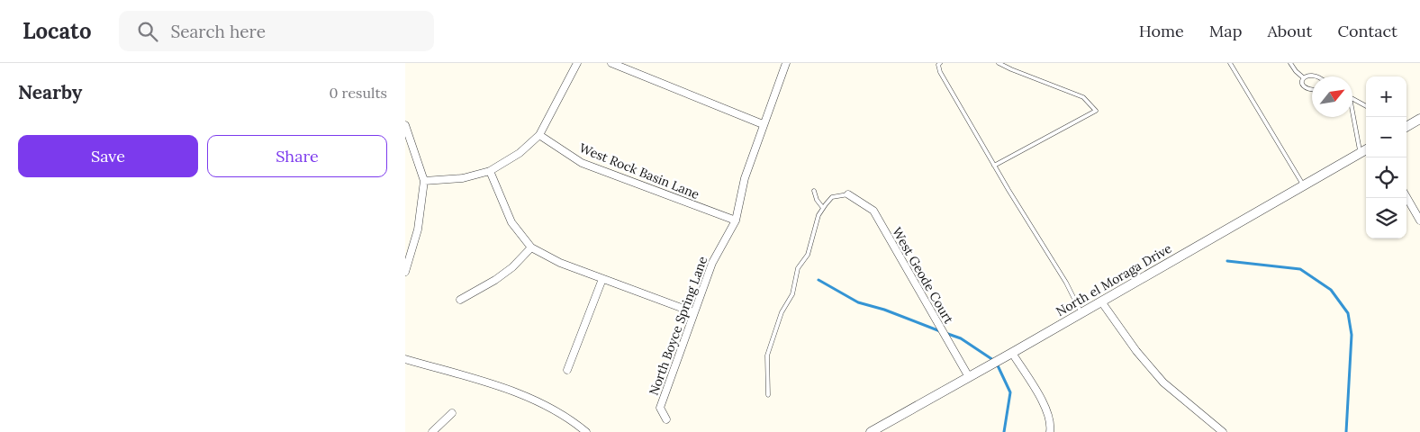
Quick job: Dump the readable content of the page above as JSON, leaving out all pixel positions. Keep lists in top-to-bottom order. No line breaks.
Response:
{"streets":{"street":["West Rock Basin Lane","West Geode Court","North el Moraga Drive","North Boyce Spring Lane"]},"crossings":[["West Rock Basin Lane","North Boyce Spring Lane"],["West Geode Court","North el Moraga Drive"]],"north":"top right","page":{"header":"Locato","search":"Search here","nav":["Home","Map","About","Contact"],"heading":["Nearby","0 results"],"map_buttons":["+","−"],"buttons":["Save","Share"]}}
